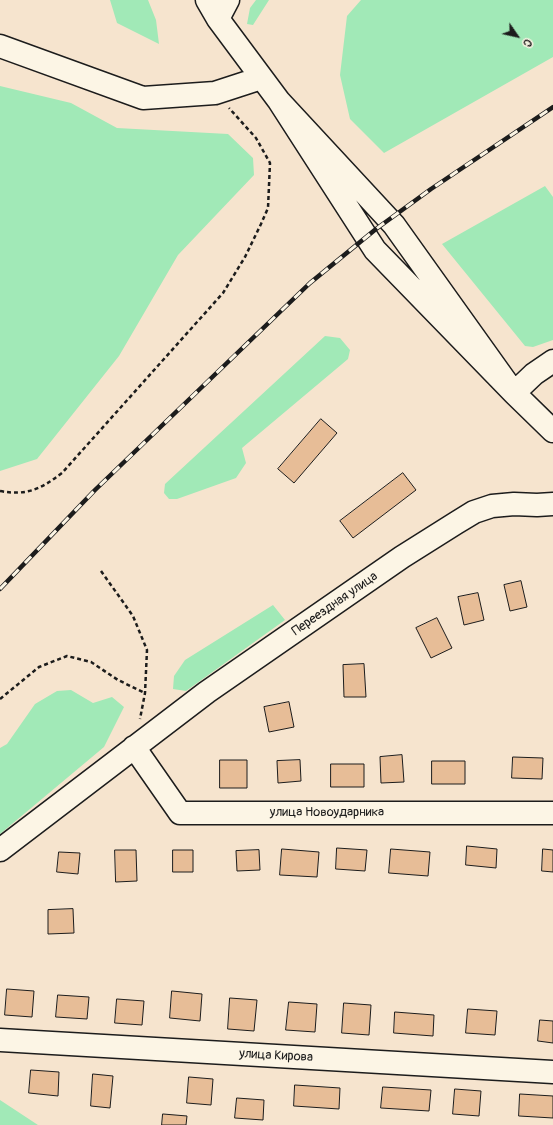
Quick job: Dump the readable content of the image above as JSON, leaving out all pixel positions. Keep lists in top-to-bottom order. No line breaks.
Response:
{"streets":{"street":["Переездная улица","улица Новоударника","улица Кирова"]},"crossings":[["Переездная улица","улица Новоударника"]],"north":"bottom right"}
